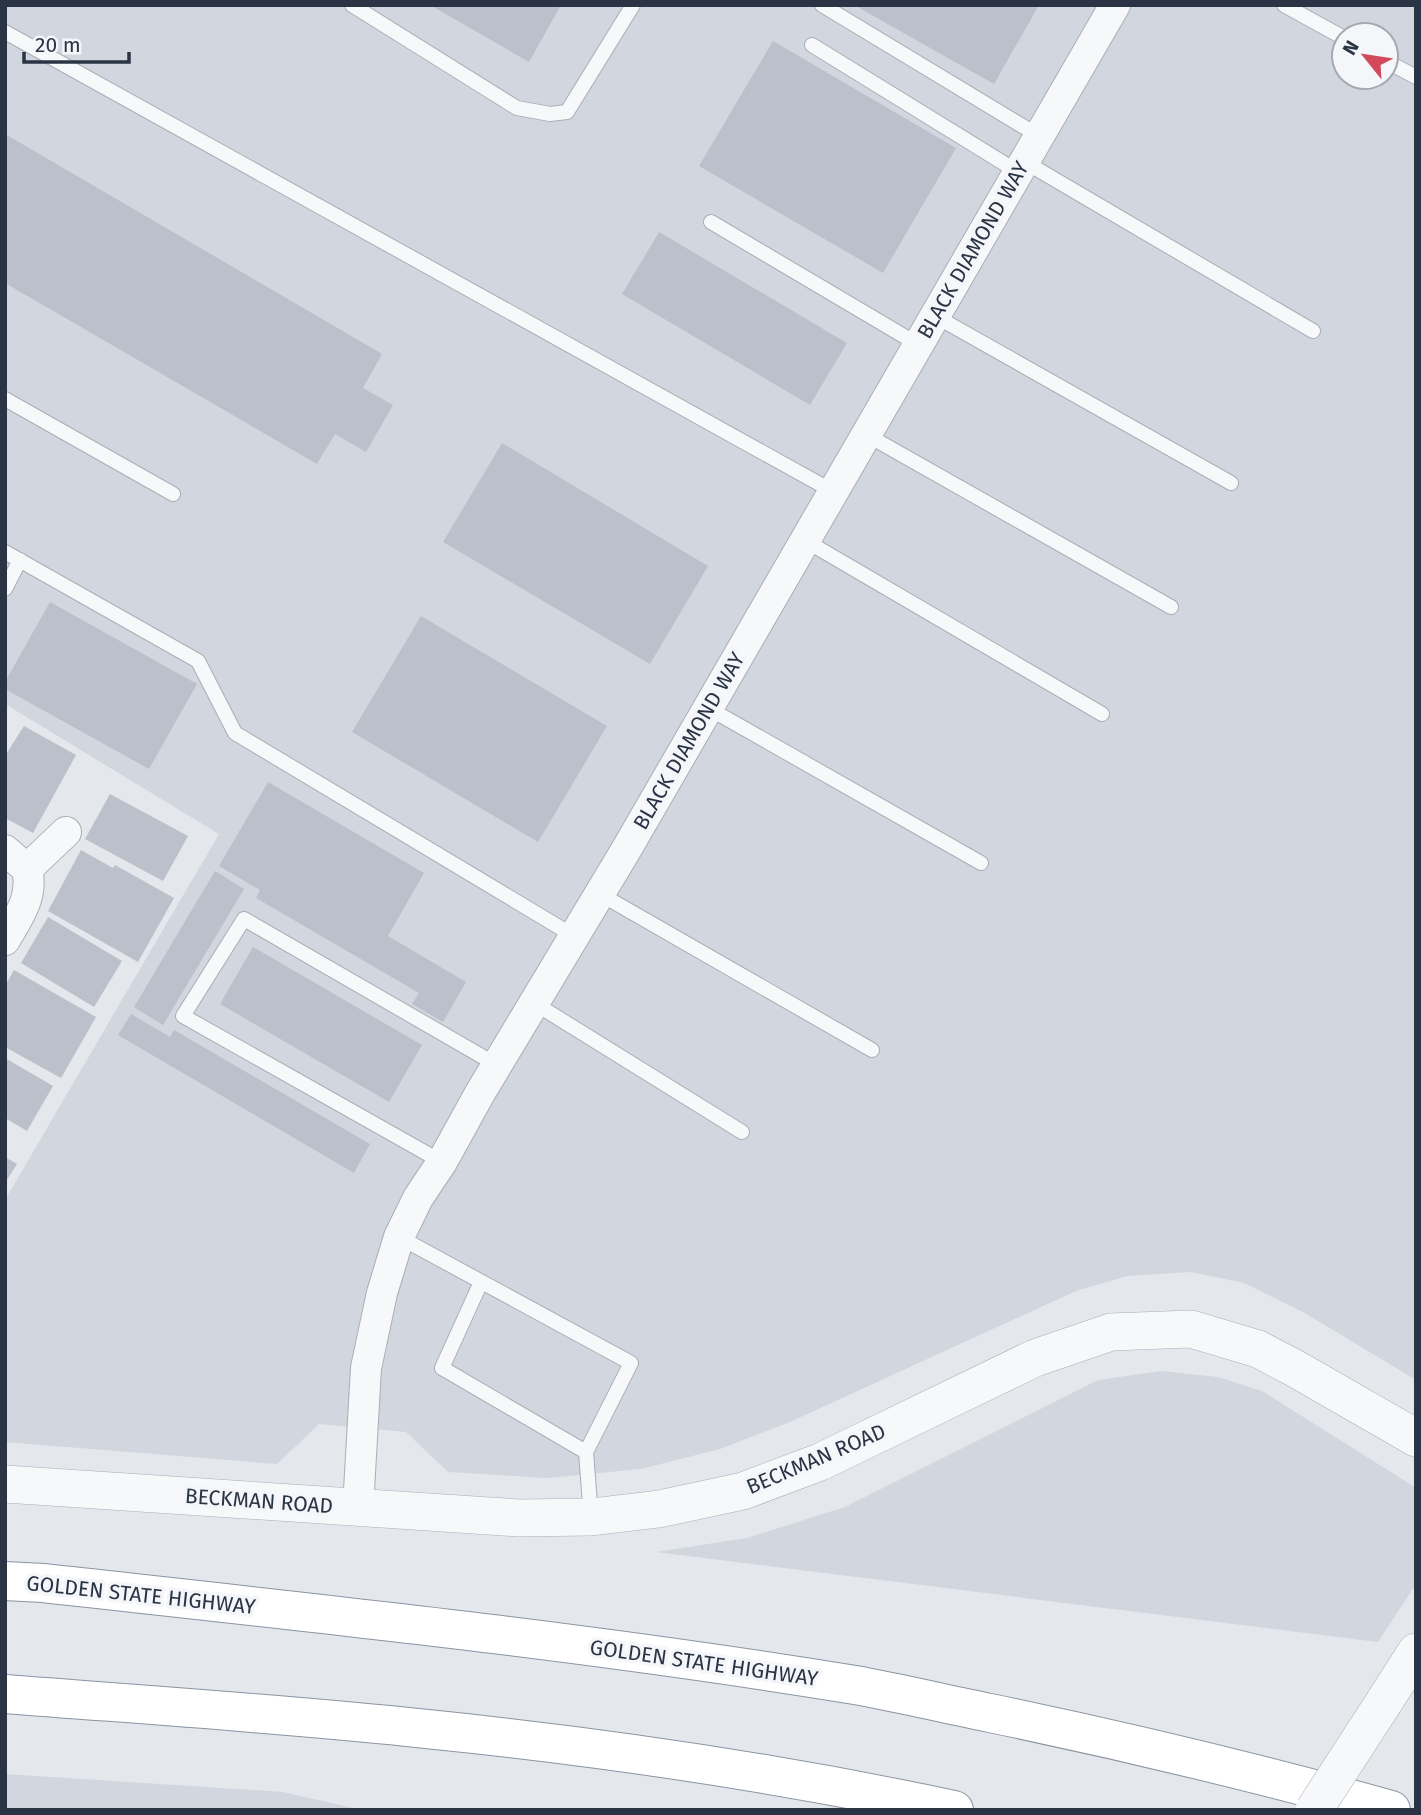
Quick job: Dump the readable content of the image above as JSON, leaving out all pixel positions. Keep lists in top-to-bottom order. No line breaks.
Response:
{"streets":{"highway":["GOLDEN STATE HIGHWAY"],"street":["BLACK DIAMOND WAY","BECKMAN ROAD"]},"crossings":[["BLACK DIAMOND WAY","BECKMAN ROAD"]],"scale_bar":"20 m","north":"top left"}
